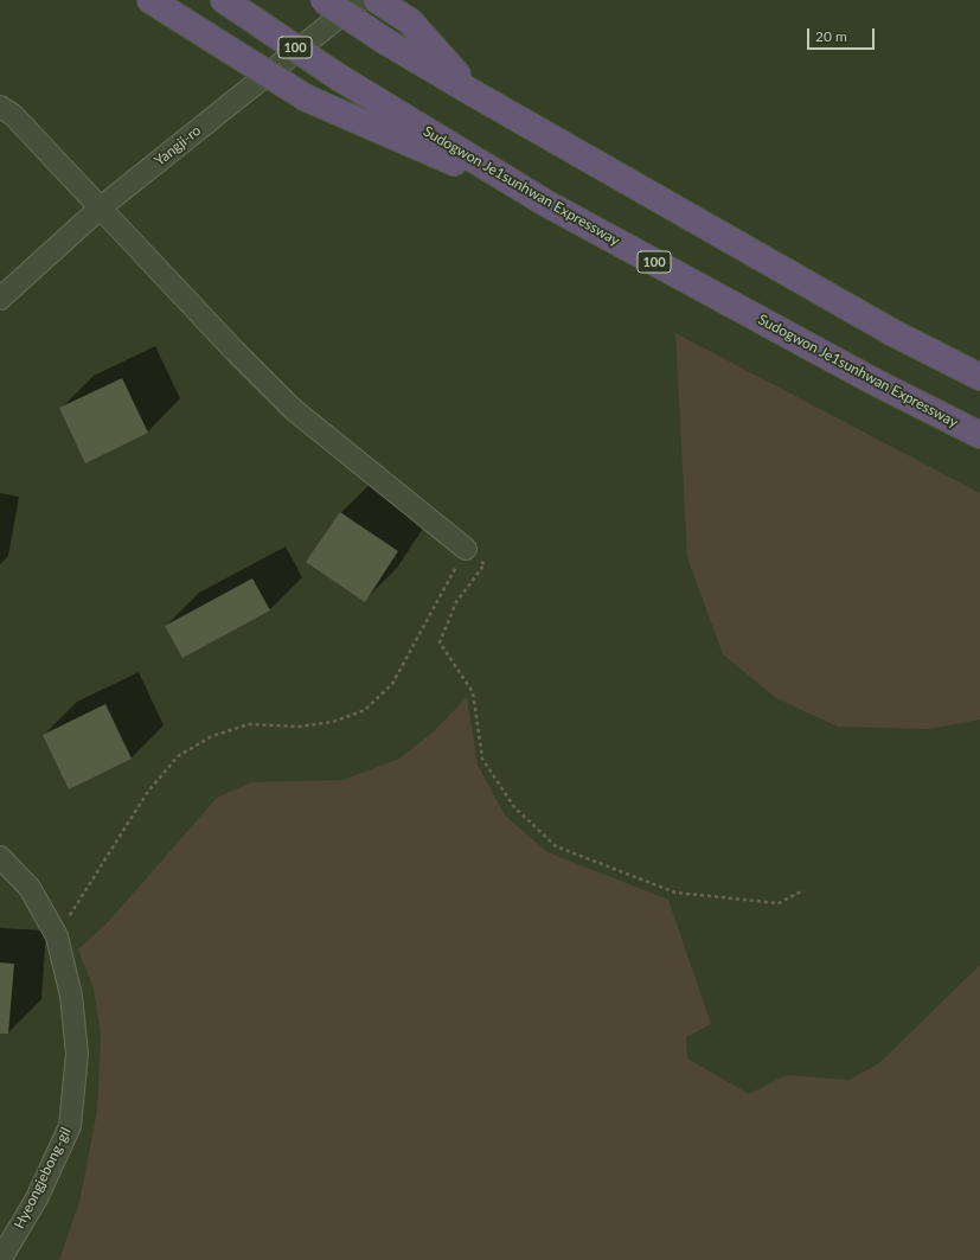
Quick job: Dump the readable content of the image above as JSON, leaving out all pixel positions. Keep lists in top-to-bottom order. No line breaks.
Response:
{"streets":{"highway":["100","Sudogwon Je1sunhwan Expressway"],"street":["Yangji-ro","Hyeongjebong-gil"]},"scale_bar":"20 m"}
